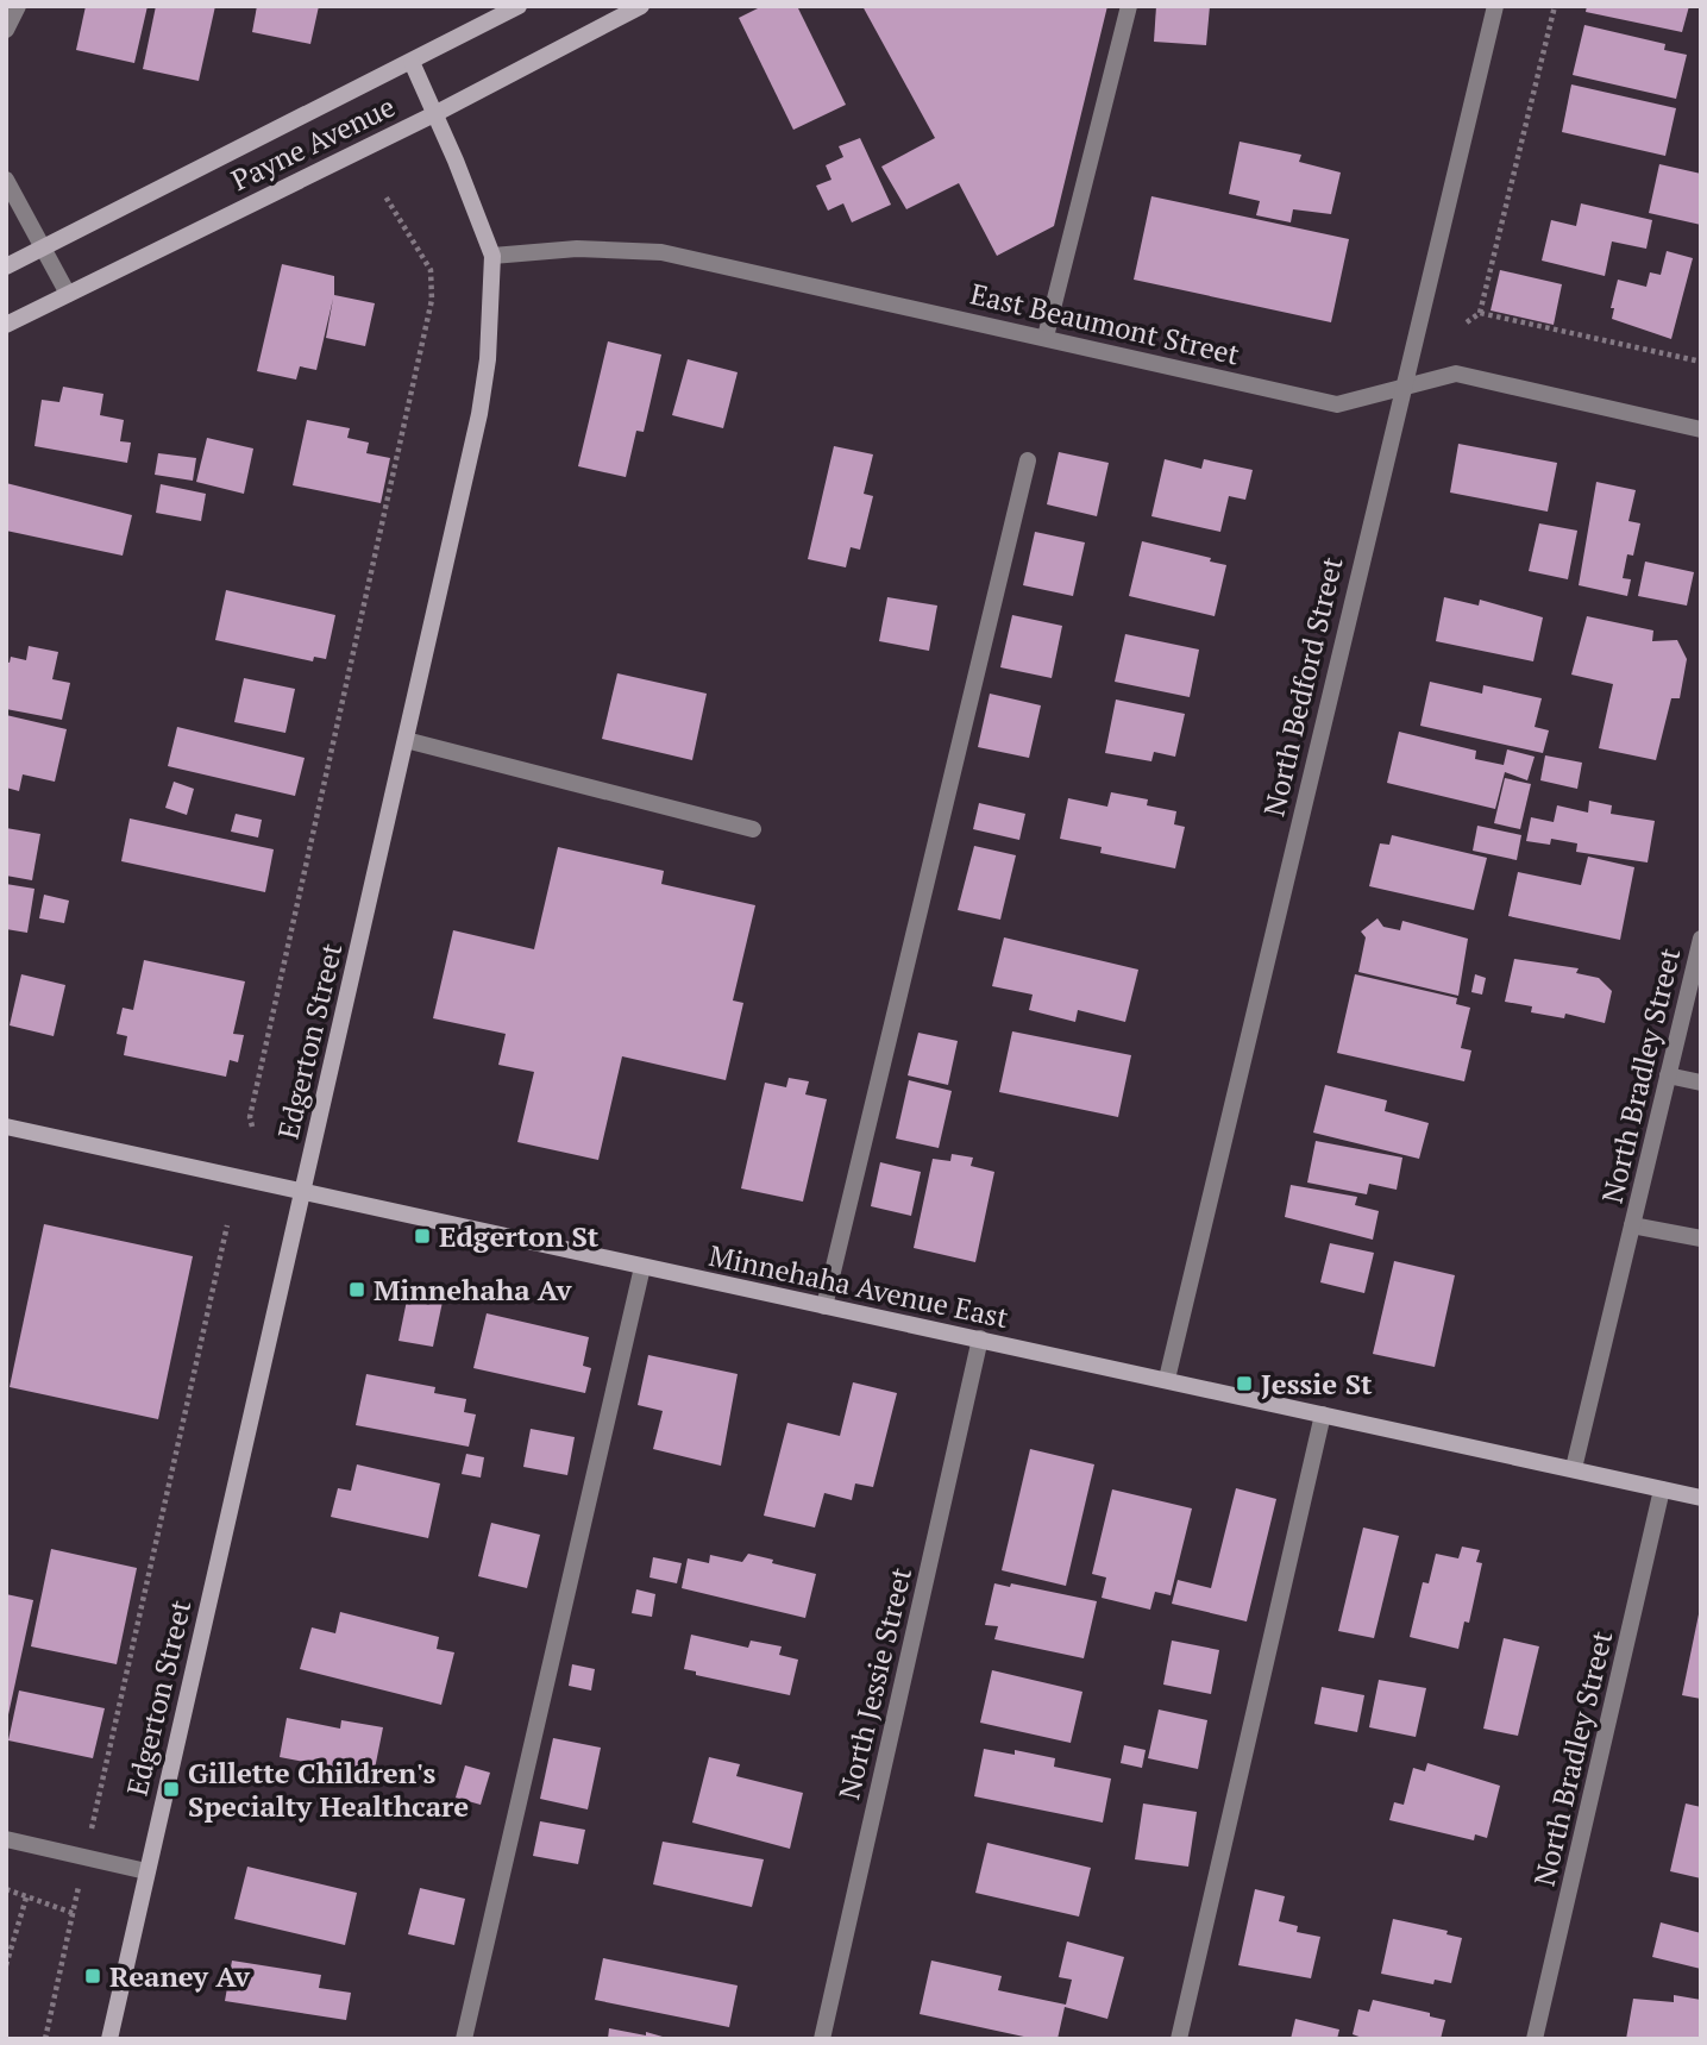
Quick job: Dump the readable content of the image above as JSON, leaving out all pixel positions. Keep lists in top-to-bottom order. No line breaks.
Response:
{"streets":{"street":["Payne Avenue","East Beaumont Street","North Bedford Street","Edgerton Street","North Bradley Street","Minnehaha Avenue East","North Jessie Street"]},"crossings":[["Payne Avenue","Edgerton Street"],["East Beaumont Street","North Bedford Street"],["East Beaumont Street","Edgerton Street"],["North Bedford Street","Minnehaha Avenue East"],["Edgerton Street","Minnehaha Avenue East"],["North Bradley Street","Minnehaha Avenue East"],["Minnehaha Avenue East","North Jessie Street"]],"places":{"transit":["Edgerton St","Minnehaha Av","Jessie St","Gillette Children's Specialty Healthcare","Reaney Av"]}}
